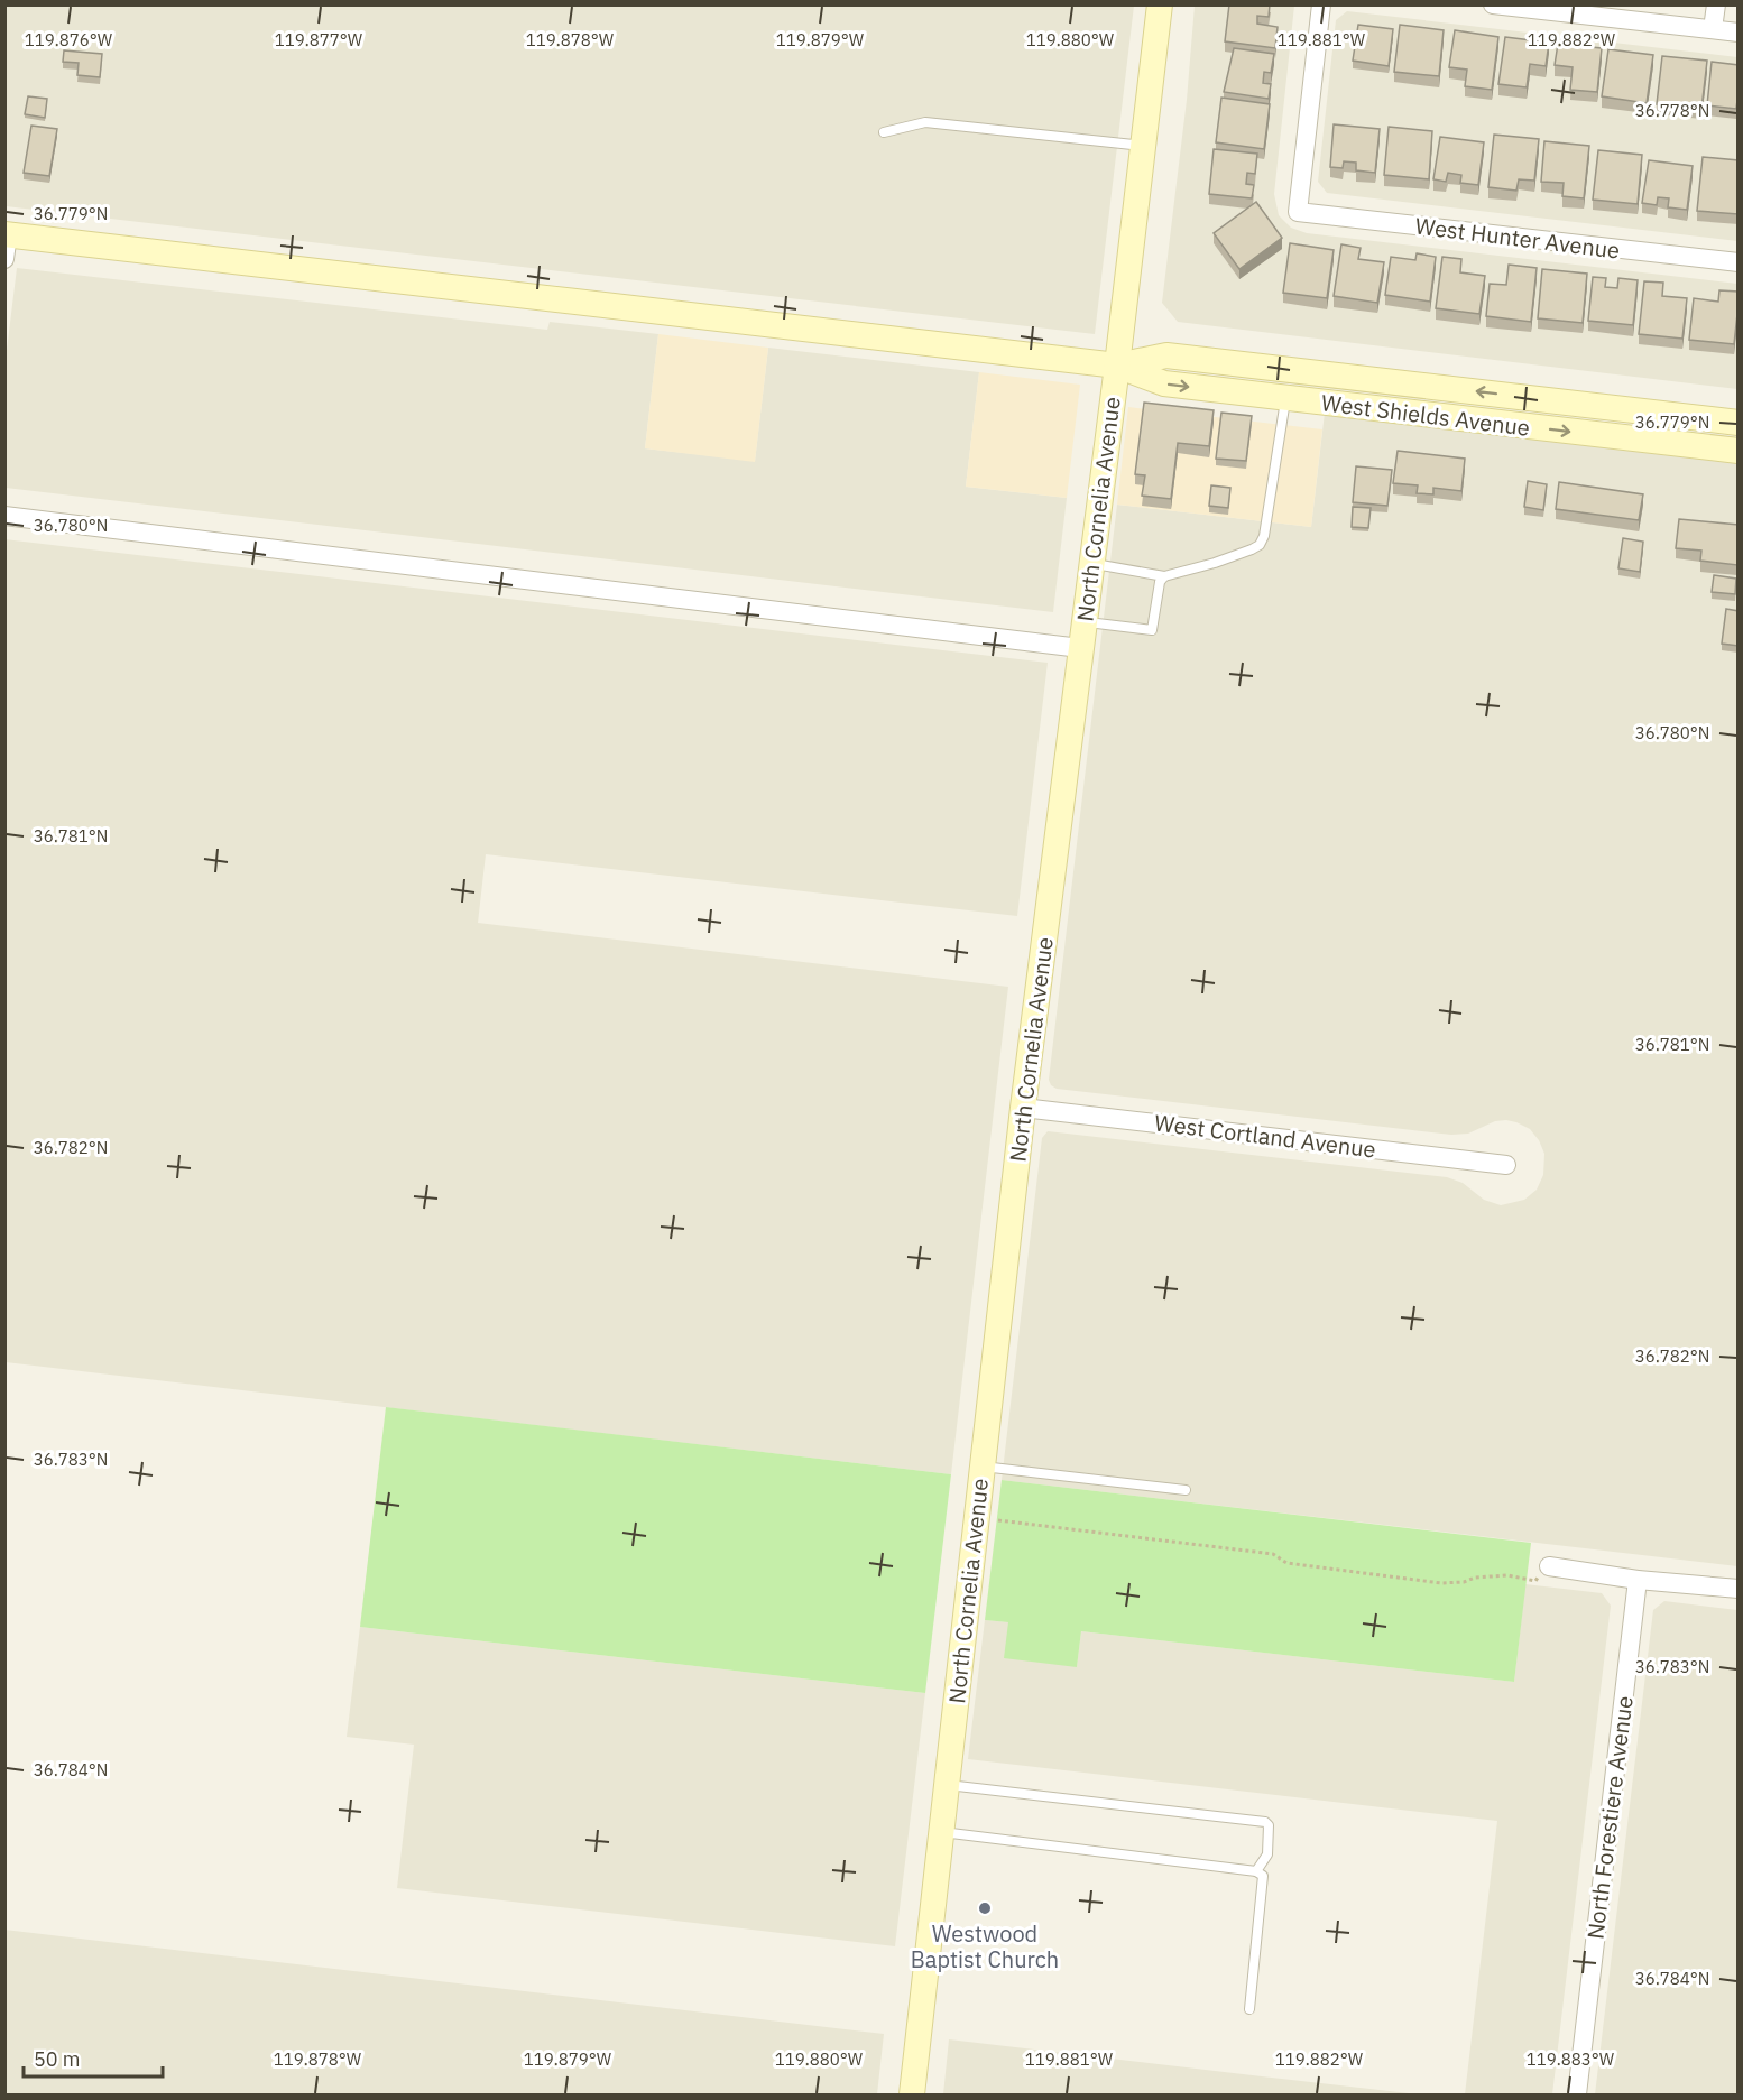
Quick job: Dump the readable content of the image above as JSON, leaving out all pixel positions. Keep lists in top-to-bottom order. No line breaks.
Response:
{"streets":{"street":["West Hunter Avenue","West Shields Avenue","North Cornelia Avenue","West Cortland Avenue","North Forestiere Avenue"]},"crossings":[["West Shields Avenue","North Cornelia Avenue"],["North Cornelia Avenue","West Cortland Avenue"]],"places":["Westwood Baptist Church"],"scale_bar":"50 m","coordinates":["119.876°W","119.877°W","119.878°W","119.879°W","119.880°W","119.881°W","119.882°W","36.778°N","36.779°N","36.780°N","36.781°N","36.782°N","36.783°N","36.784°N","119.883°W"]}
